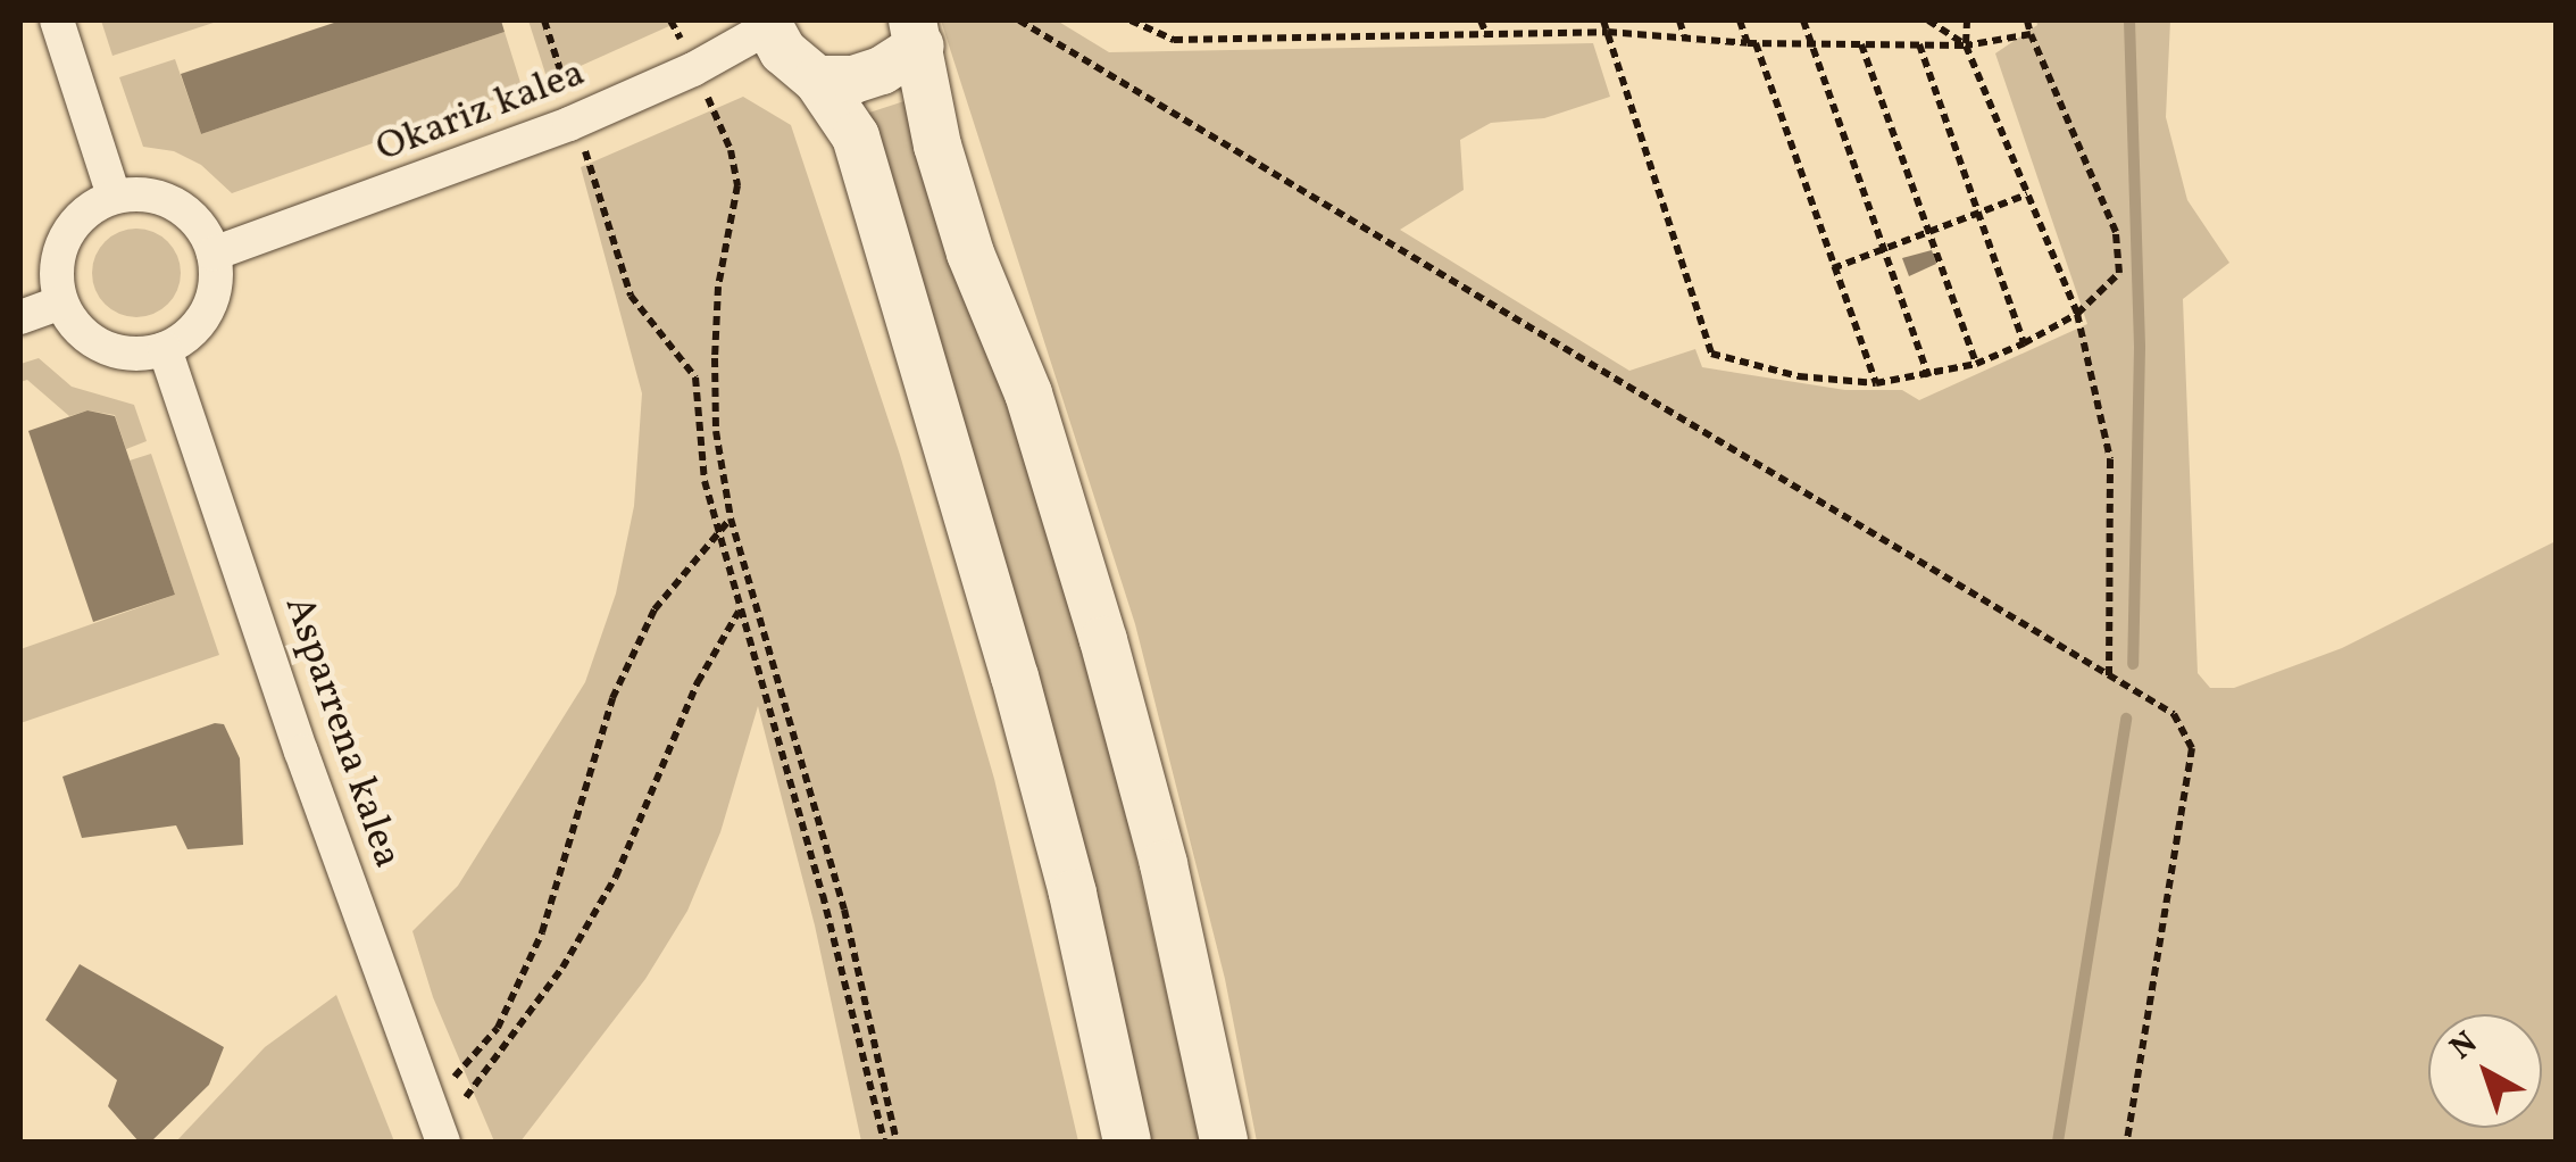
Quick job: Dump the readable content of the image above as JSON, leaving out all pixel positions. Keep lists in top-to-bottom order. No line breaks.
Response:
{"streets":{"street":["Okariz kalea","Asparrena kalea"]},"crossings":[["Okariz kalea","Asparrena kalea"]],"north":"top left"}
